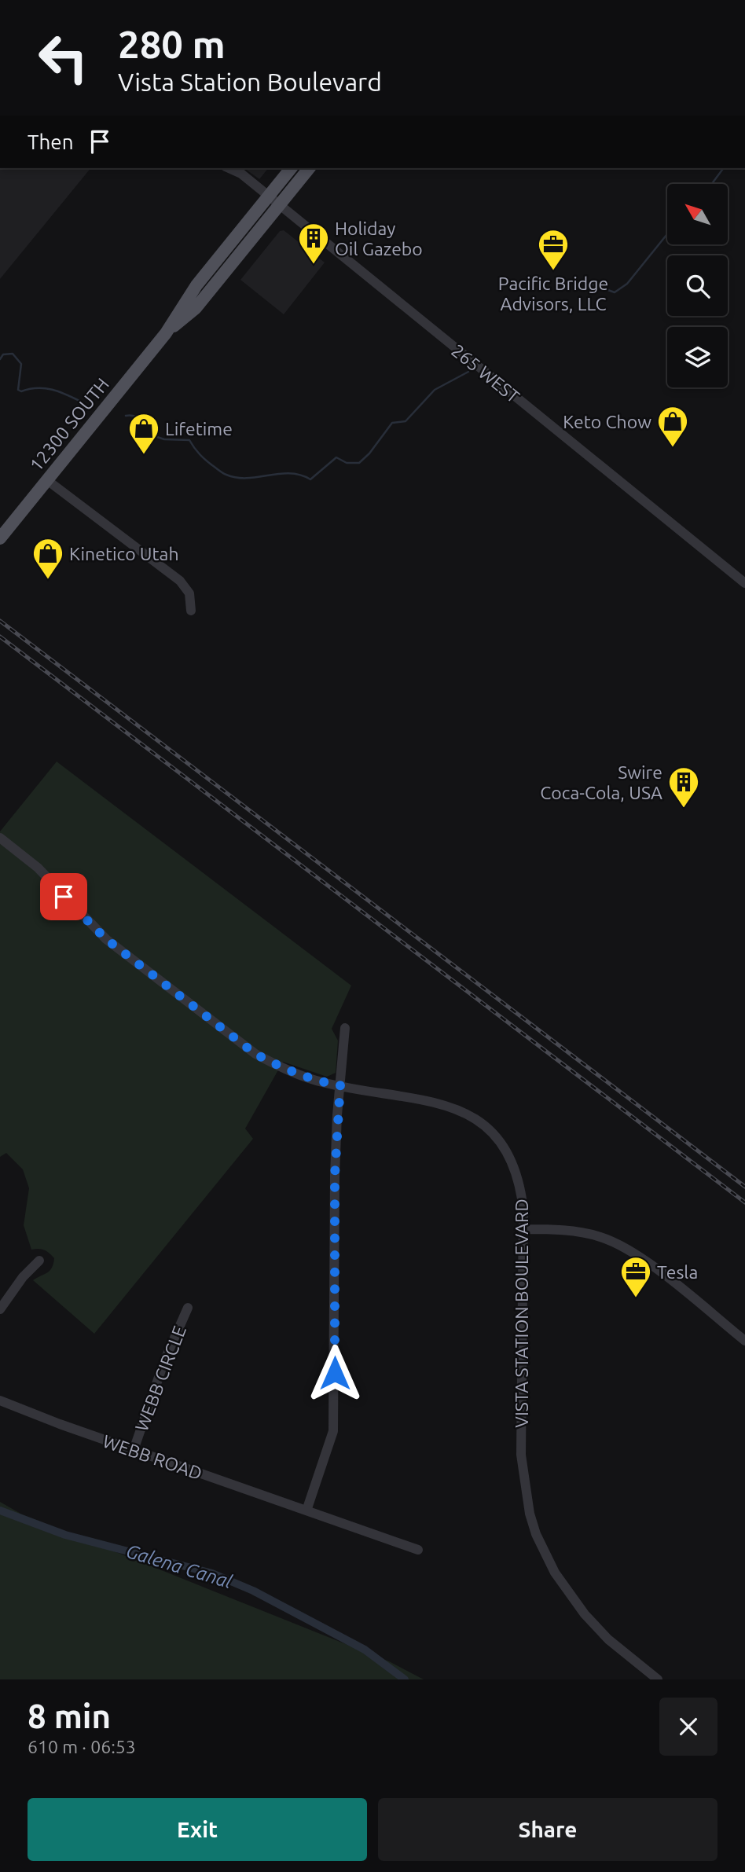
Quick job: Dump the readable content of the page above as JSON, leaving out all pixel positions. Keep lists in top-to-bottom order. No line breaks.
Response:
{"streets":{"main road":["12300 SOUTH"],"street":["265 WEST","VISTA STATION BOULEVARD","WEBB CIRCLE","WEBB ROAD"]},"crossings":[["265 WEST","12300 SOUTH"],["WEBB CIRCLE","WEBB ROAD"]],"water":["Galena Canal"],"places":{"building":["Holiday Oil Gazebo","Swire Coca-Cola, USA"],"office":["Pacific Bridge Advisors, LLC","Tesla"],"shop":["Keto Chow","Lifetime","Kinetico Utah"]},"north":"top left","page":{"turn":["280 m","Vista Station Boulevard"],"then":"Then","heading":["8 min","610 m · 06:53"],"buttons":["Exit","Share"]}}
